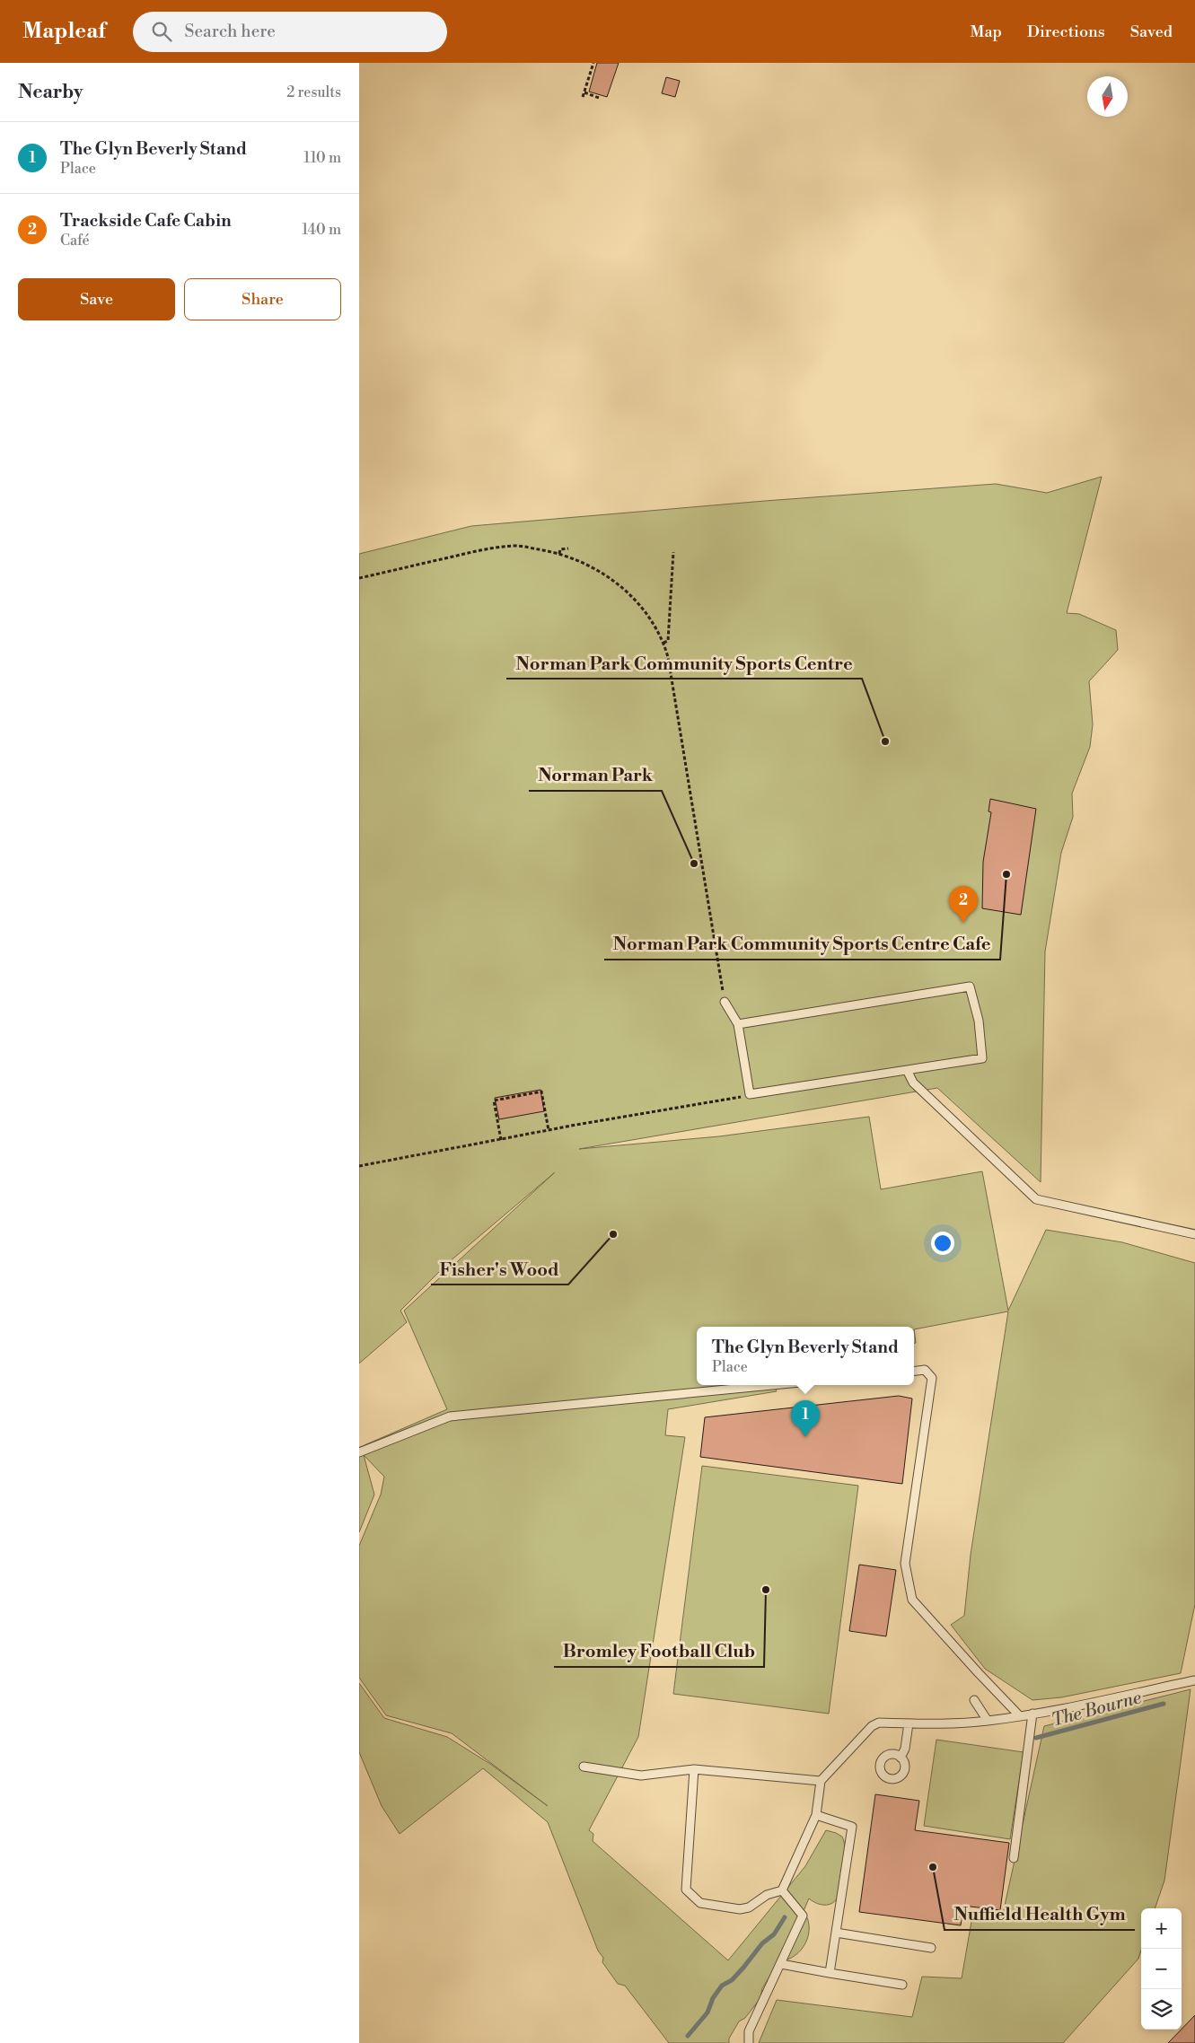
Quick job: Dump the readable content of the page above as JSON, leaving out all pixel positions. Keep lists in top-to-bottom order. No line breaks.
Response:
{"water":["The Bourne"],"places":["Norman Park Community Sports Centre","Norman Park","Norman Park Community Sports Centre Cafe","Fisher's Wood","Bromley Football Club","Nuffield Health Gym"],"north":"bottom","page":{"header":"Mapleaf","search":"Search here","nav":["Map","Directions","Saved"],"heading":["Nearby","2 results"],"list":[{"mark":"1","name":"The Glyn Beverly Stand","note":"Place","value":"110 m"},{"mark":"2","name":"Trackside Cafe Cabin","note":"Café","value":"140 m"}],"buttons":["Save","Share"],"pins":["2","1"],"popup":["The Glyn Beverly Stand","Place"],"map_buttons":["+","−"]}}
